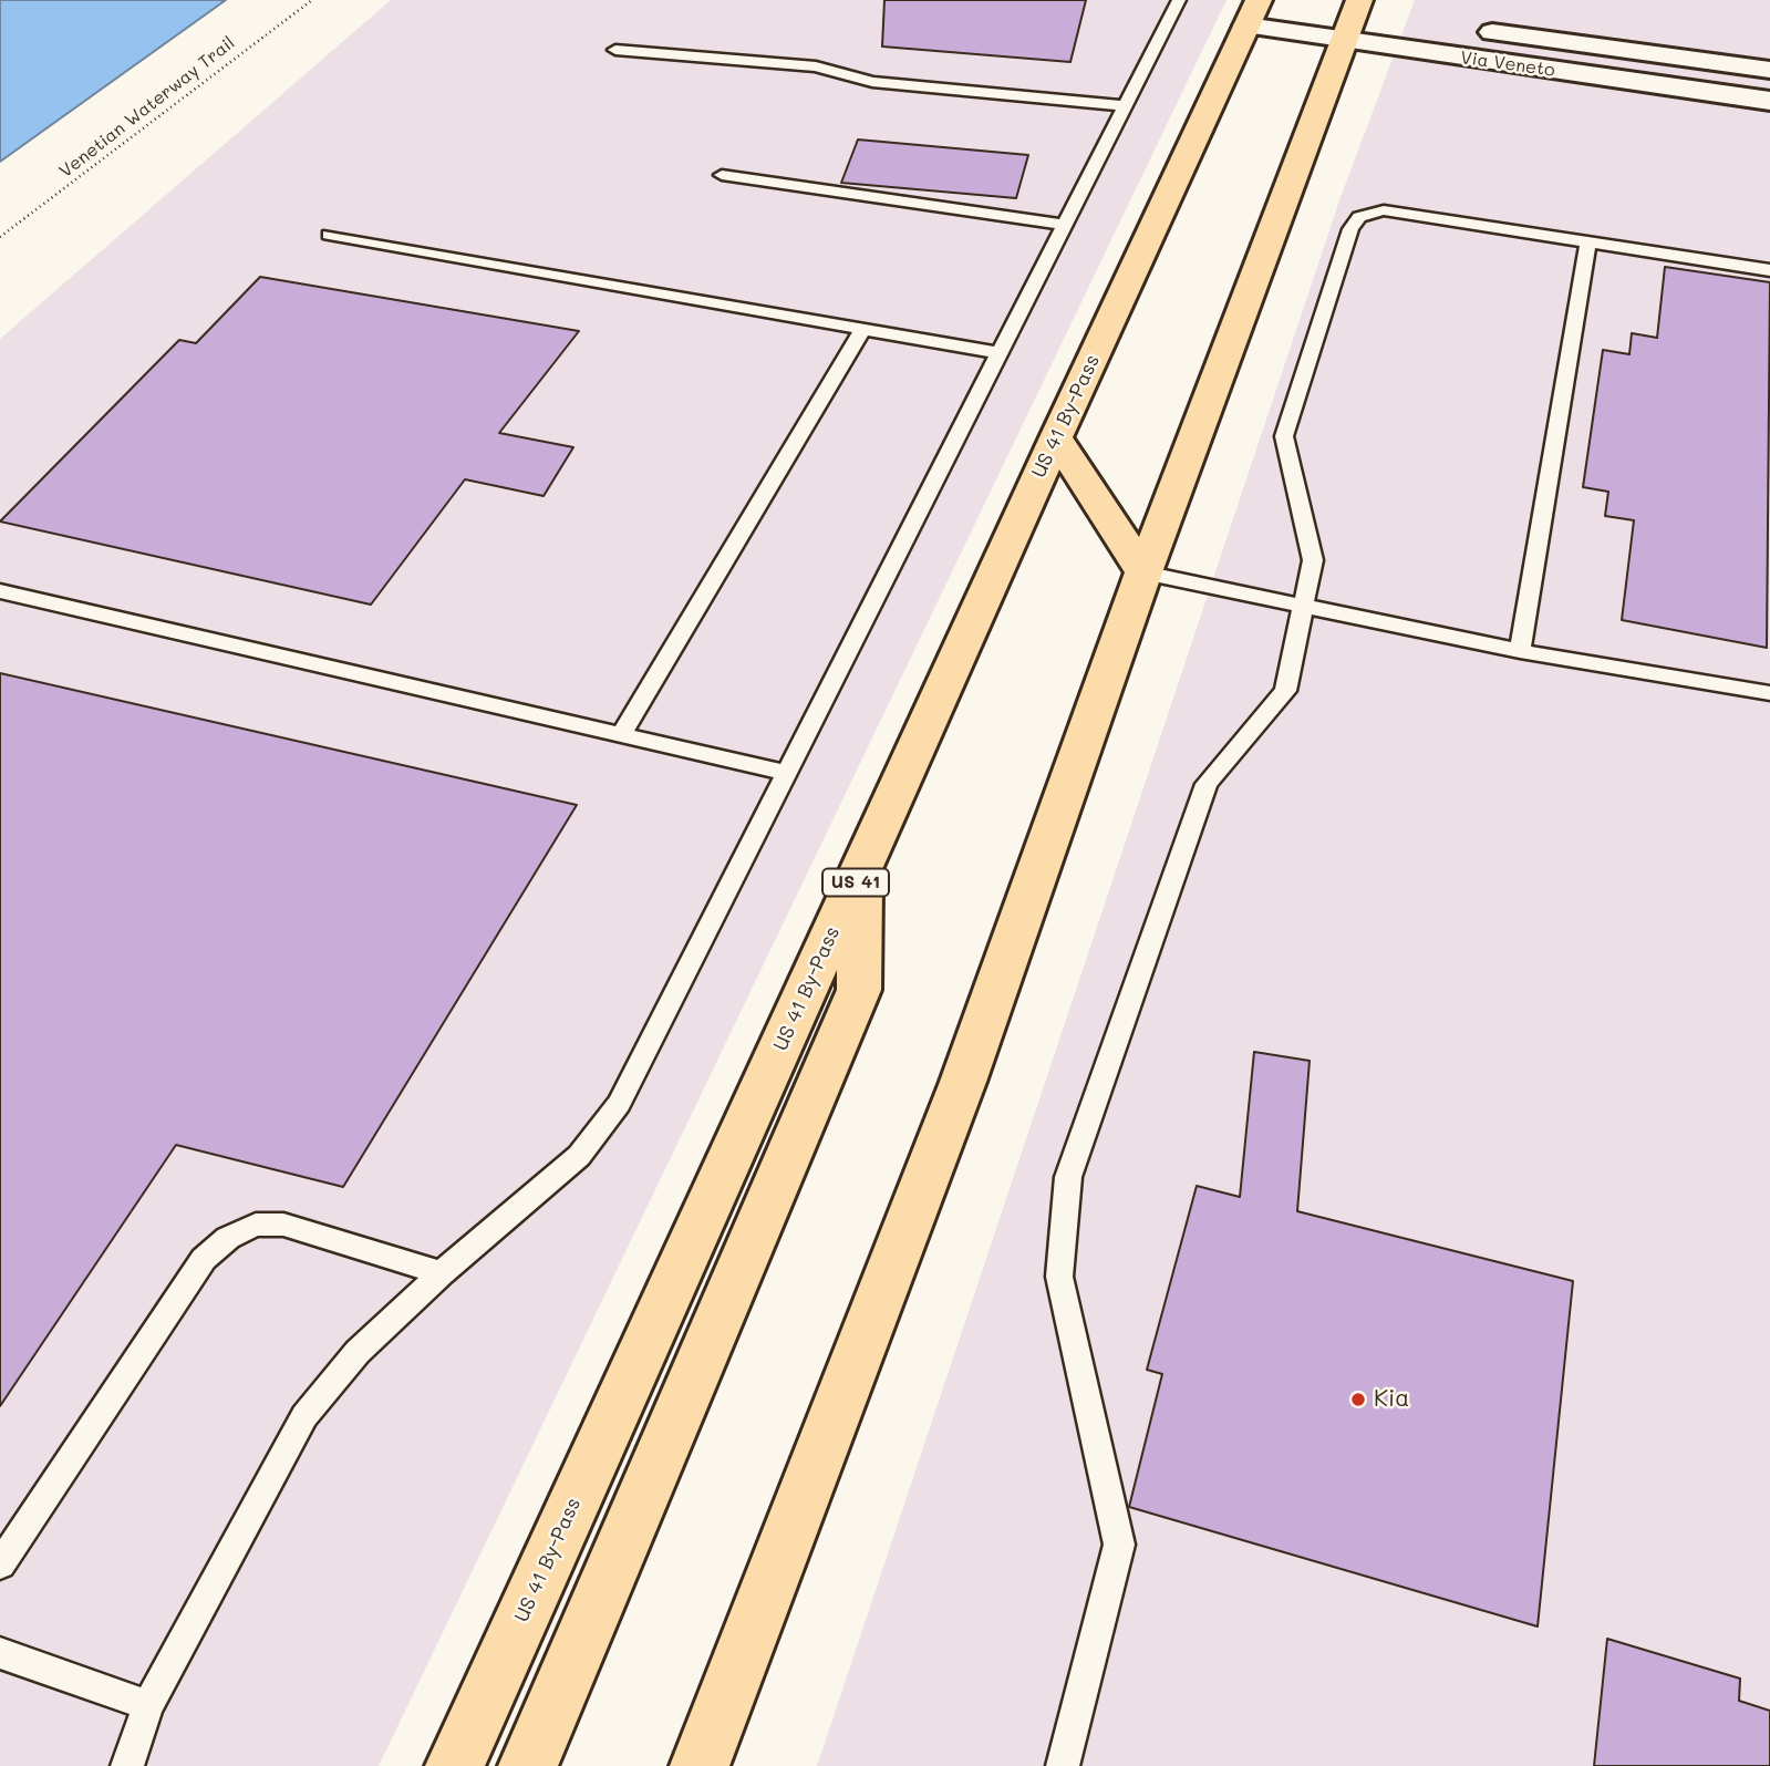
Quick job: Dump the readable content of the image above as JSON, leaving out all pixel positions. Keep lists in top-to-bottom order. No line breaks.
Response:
{"streets":{"main road":["US 41 By-Pass","US 41"],"street":["Via Veneto"],"path":["Venetian Waterway Trail"]},"crossings":[["Via Veneto","US 41 By-Pass"]],"places":["Kia"]}
